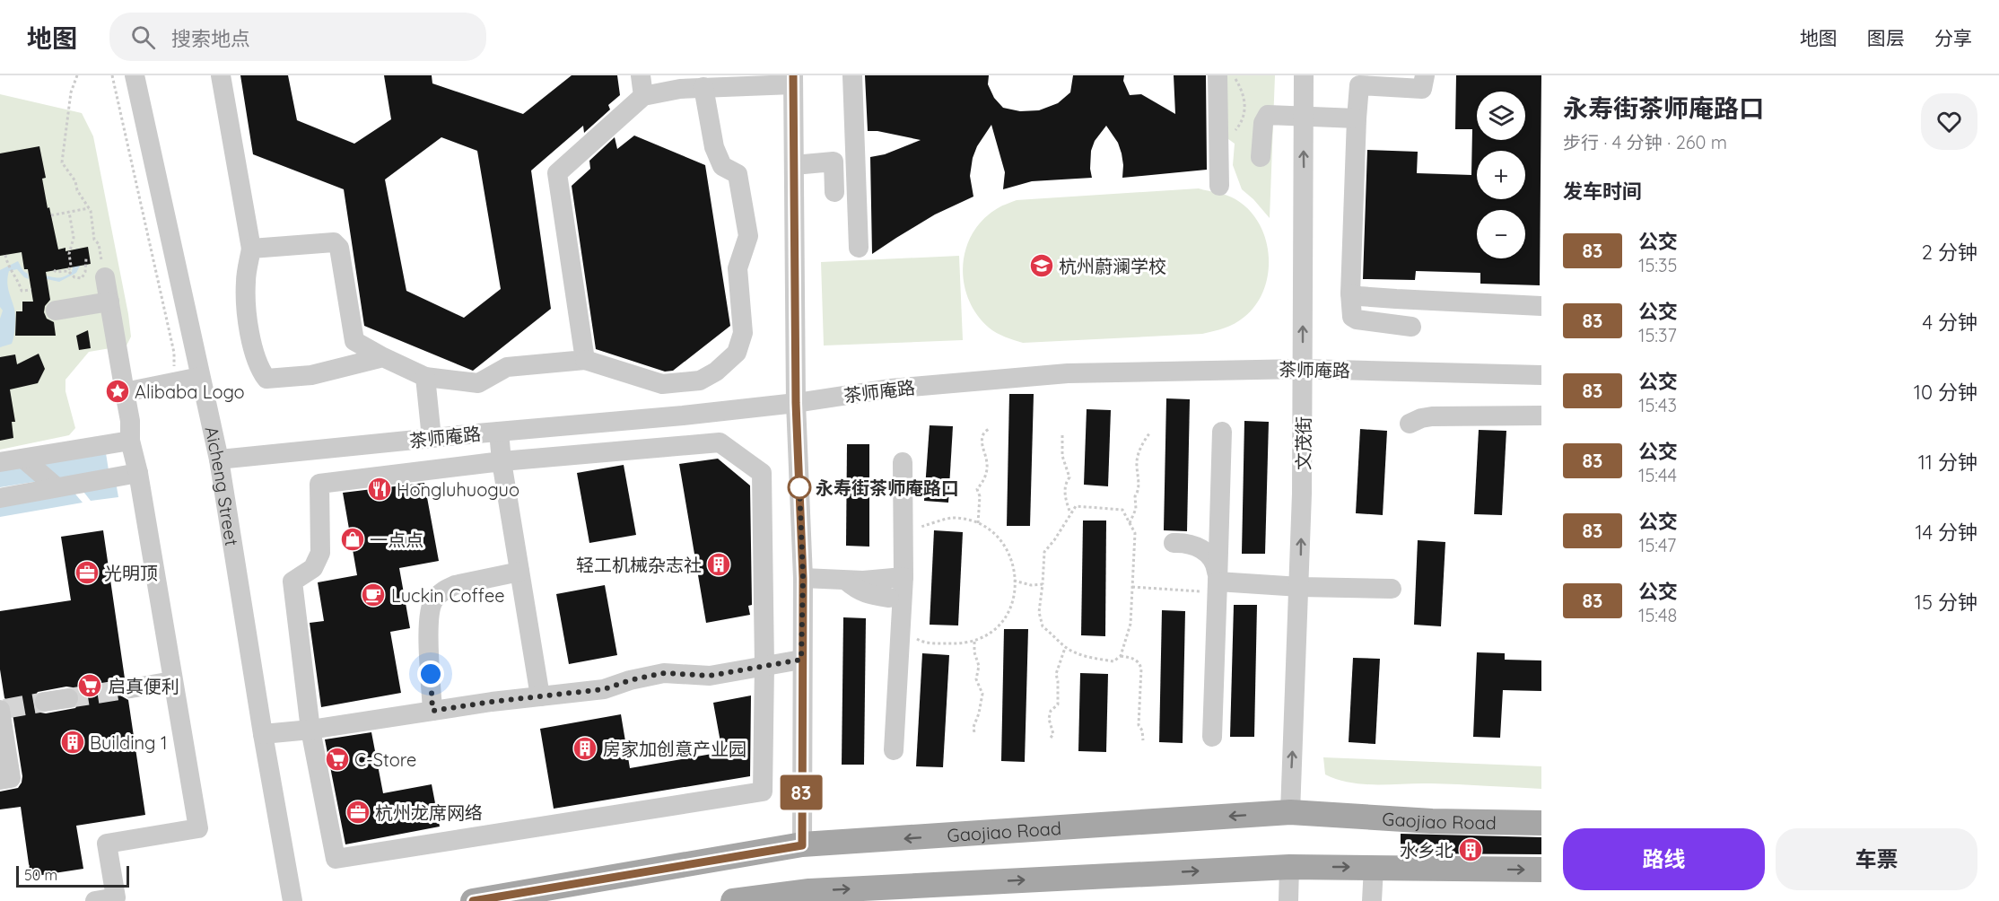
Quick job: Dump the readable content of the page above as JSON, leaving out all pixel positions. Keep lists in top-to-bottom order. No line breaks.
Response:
{"streets":{"main road":["Gaojiao Road"],"street":["茶师庵路","文茂街","Aicheng Street"]},"crossings":[["茶师庵路","文茂街"],["茶师庵路","Aicheng Street"],["文茂街","Gaojiao Road"]],"places":{"school or university":["杭州蔚澜学校"],"place":["Alibaba Logo"],"other":["永寿街茶师庵路口"],"restaurant":["Hongluhuoguo"],"shop":["一点点"],"building":["轻工机械杂志社","Building 1","房家加创意产业园","水乡北"],"office":["光明顶","杭州龙席网络"],"cafe":["Luckin Coffee"],"supermarket":["启真便利","C-Store"]},"lines":["bus line 83"],"scale_bar":"50 m","page":{"header":"地图","search":"搜索地点","nav":["地图","图层","分享"],"on_map":"83","heading":[["永寿街茶师庵路口","步行 · 4 分钟 · 260 m"],"发车时间"],"map_buttons":["+","−"],"list":[{"mark":"83","name":"公交","note":"15:35","value":"2 分钟"},{"mark":"83","name":"公交","note":"15:37","value":"4 分钟"},{"mark":"83","name":"公交","note":"15:43","value":"10 分钟"},{"mark":"83","name":"公交","note":"15:44","value":"11 分钟"},{"mark":"83","name":"公交","note":"15:47","value":"14 分钟"},{"mark":"83","name":"公交","note":"15:48","value":"15 分钟"}],"buttons":["路线","车票"],"scale":"50 m"}}
